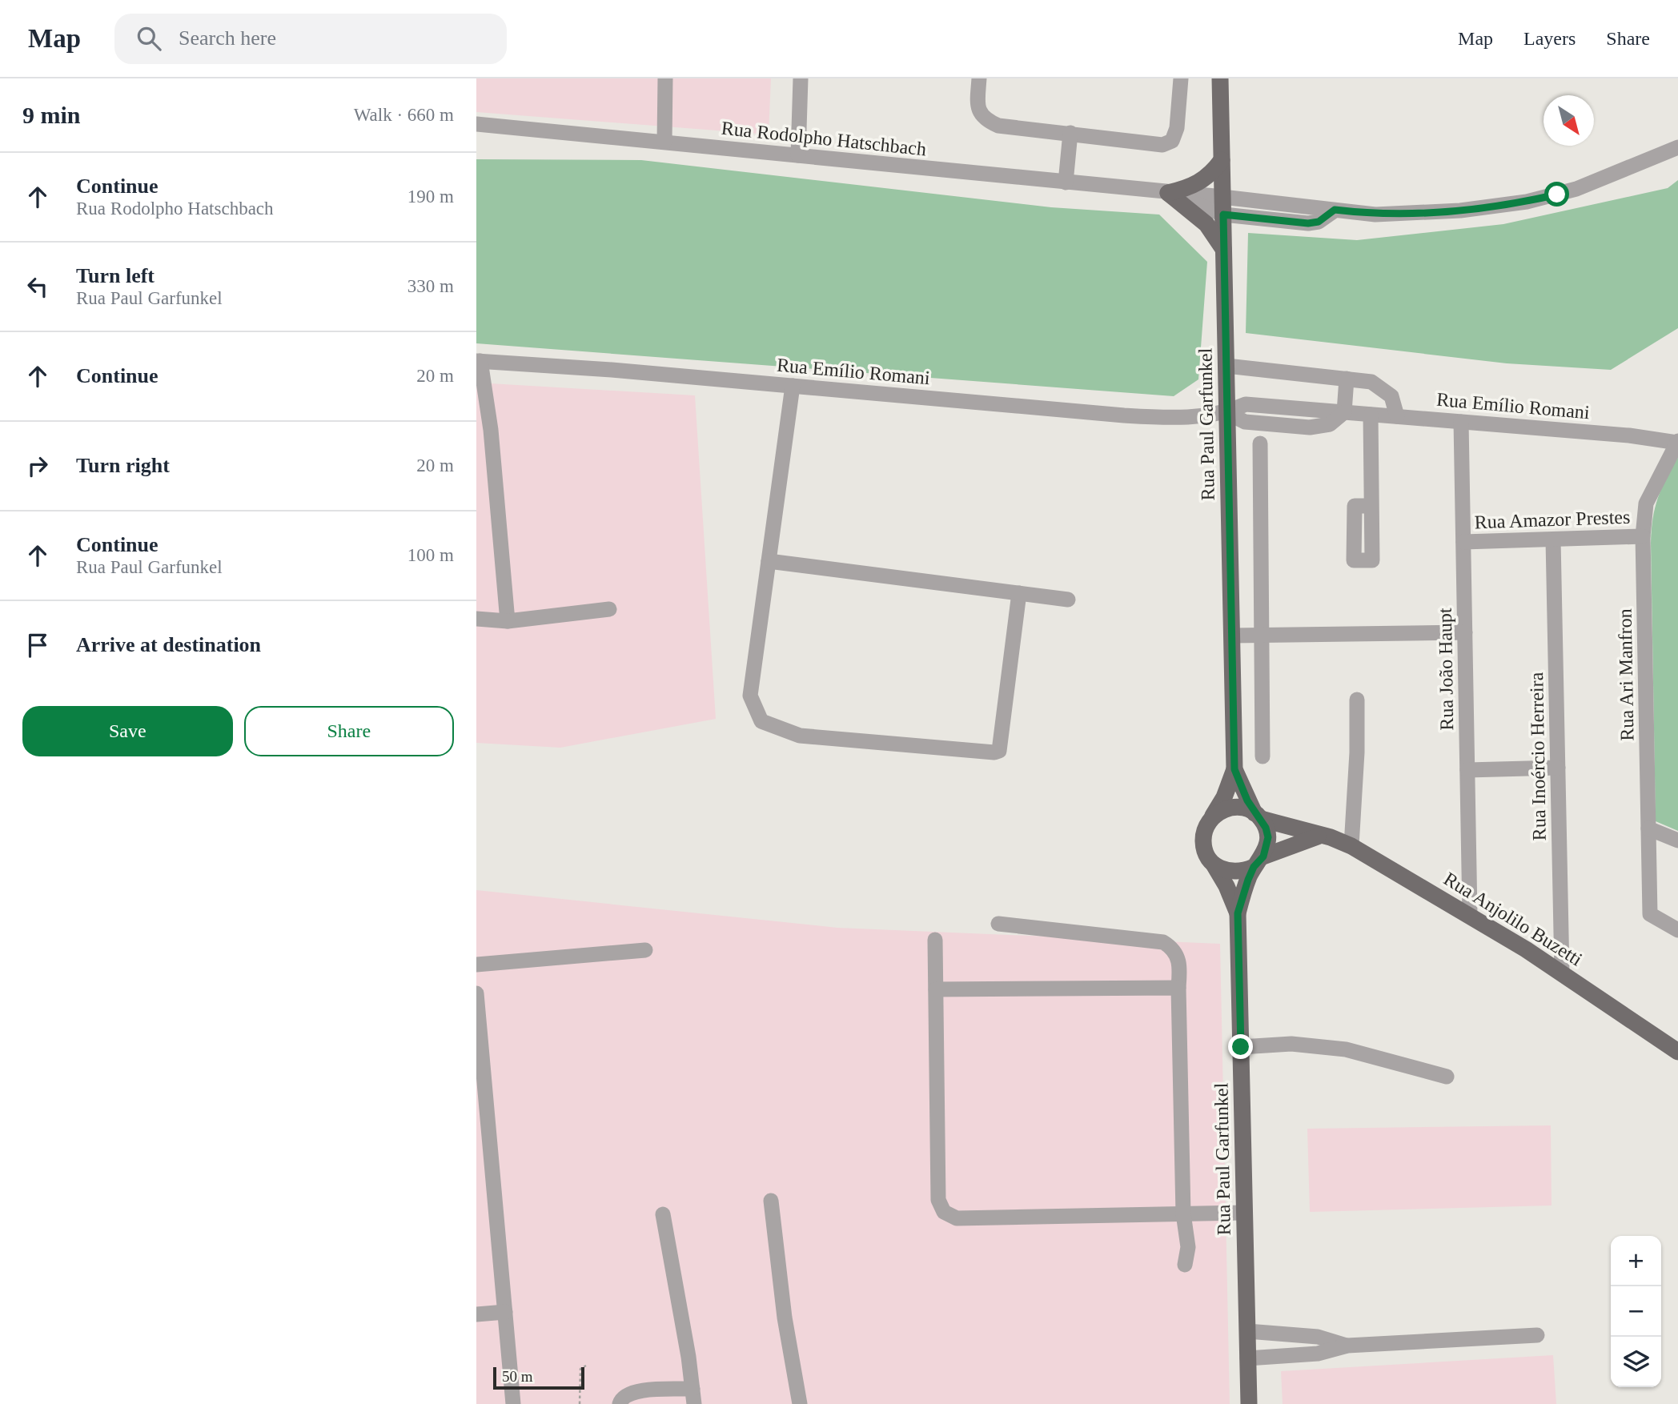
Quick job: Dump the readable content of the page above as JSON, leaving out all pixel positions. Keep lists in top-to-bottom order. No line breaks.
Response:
{"streets":{"main road":["Rua Paul Garfunkel","Rua Anjolilo Buzetti"],"street":["Rua Rodolpho Hatschbach","Rua Emílio Romani","Rua Amazor Prestes","Rua João Haupt","Rua Ari Manfron","Rua Inoércio Herreira"]},"crossings":[["Rua Rodolpho Hatschbach","Rua Paul Garfunkel"],["Rua Emílio Romani","Rua Paul Garfunkel"],["Rua Emílio Romani","Rua João Haupt"],["Rua Emílio Romani","Rua Ari Manfron"],["Rua Paul Garfunkel","Rua Anjolilo Buzetti"],["Rua Amazor Prestes","Rua João Haupt"],["Rua Amazor Prestes","Rua Ari Manfron"],["Rua Amazor Prestes","Rua Inoércio Herreira"],["Rua João Haupt","Rua Anjolilo Buzetti"],["Rua Inoércio Herreira","Rua Anjolilo Buzetti"]],"scale_bar":"50 m","north":"bottom right","page":{"header":"Map","search":"Search here","nav":["Map","Layers","Share"],"heading":["9 min","Walk · 660 m"],"list":[["Continue","Rua Rodolpho Hatschbach","190 m"],["Turn left","Rua Paul Garfunkel","330 m"],["Continue","20 m"],["Turn right","20 m"],["Continue","Rua Paul Garfunkel","100 m"],"Arrive at destination"],"buttons":["Save","Share"],"map_buttons":["+","−"],"scale":"50 m"}}
